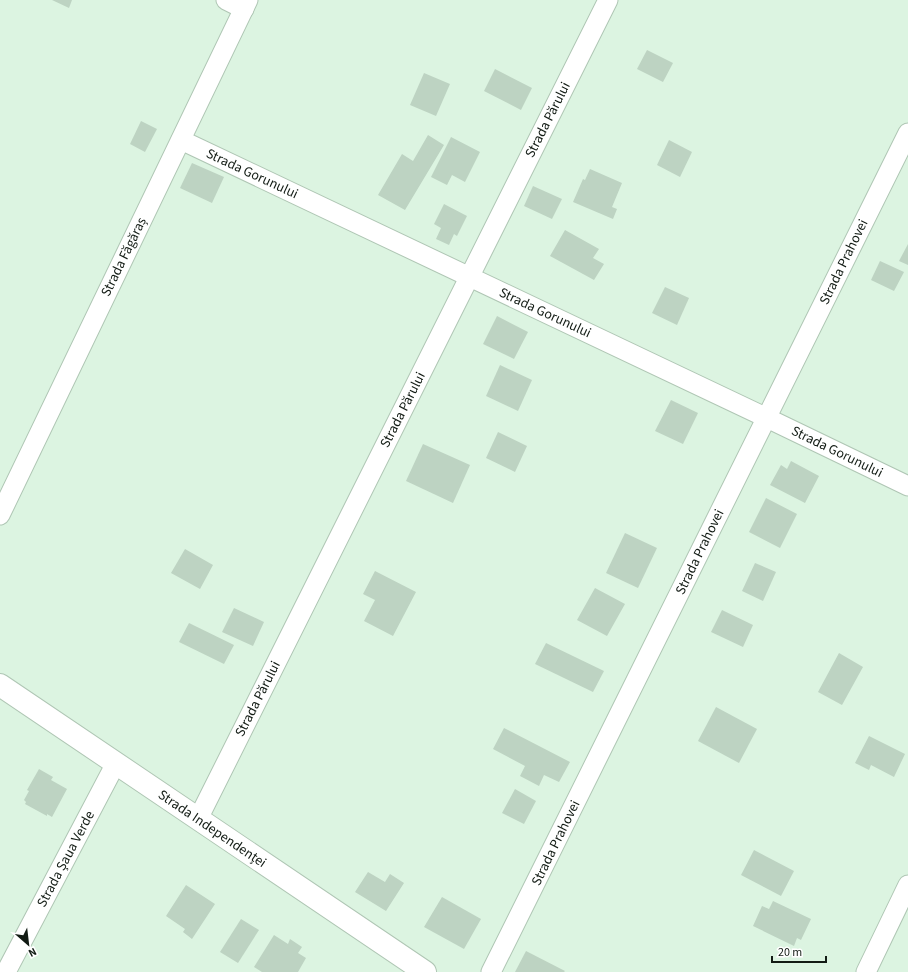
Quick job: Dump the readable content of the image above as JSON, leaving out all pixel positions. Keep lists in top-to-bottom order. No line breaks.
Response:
{"streets":{"street":["Strada Părului","Strada Gorunului","Strada Făgăraș","Strada Prahovei","Strada Independenței","Strada Șaua Verde"]},"crossings":[["Strada Părului","Strada Gorunului"],["Strada Părului","Strada Independenței"],["Strada Gorunului","Strada Făgăraș"],["Strada Gorunului","Strada Prahovei"],["Strada Independenței","Strada Șaua Verde"]],"scale_bar":"20 m","north":"bottom right"}
